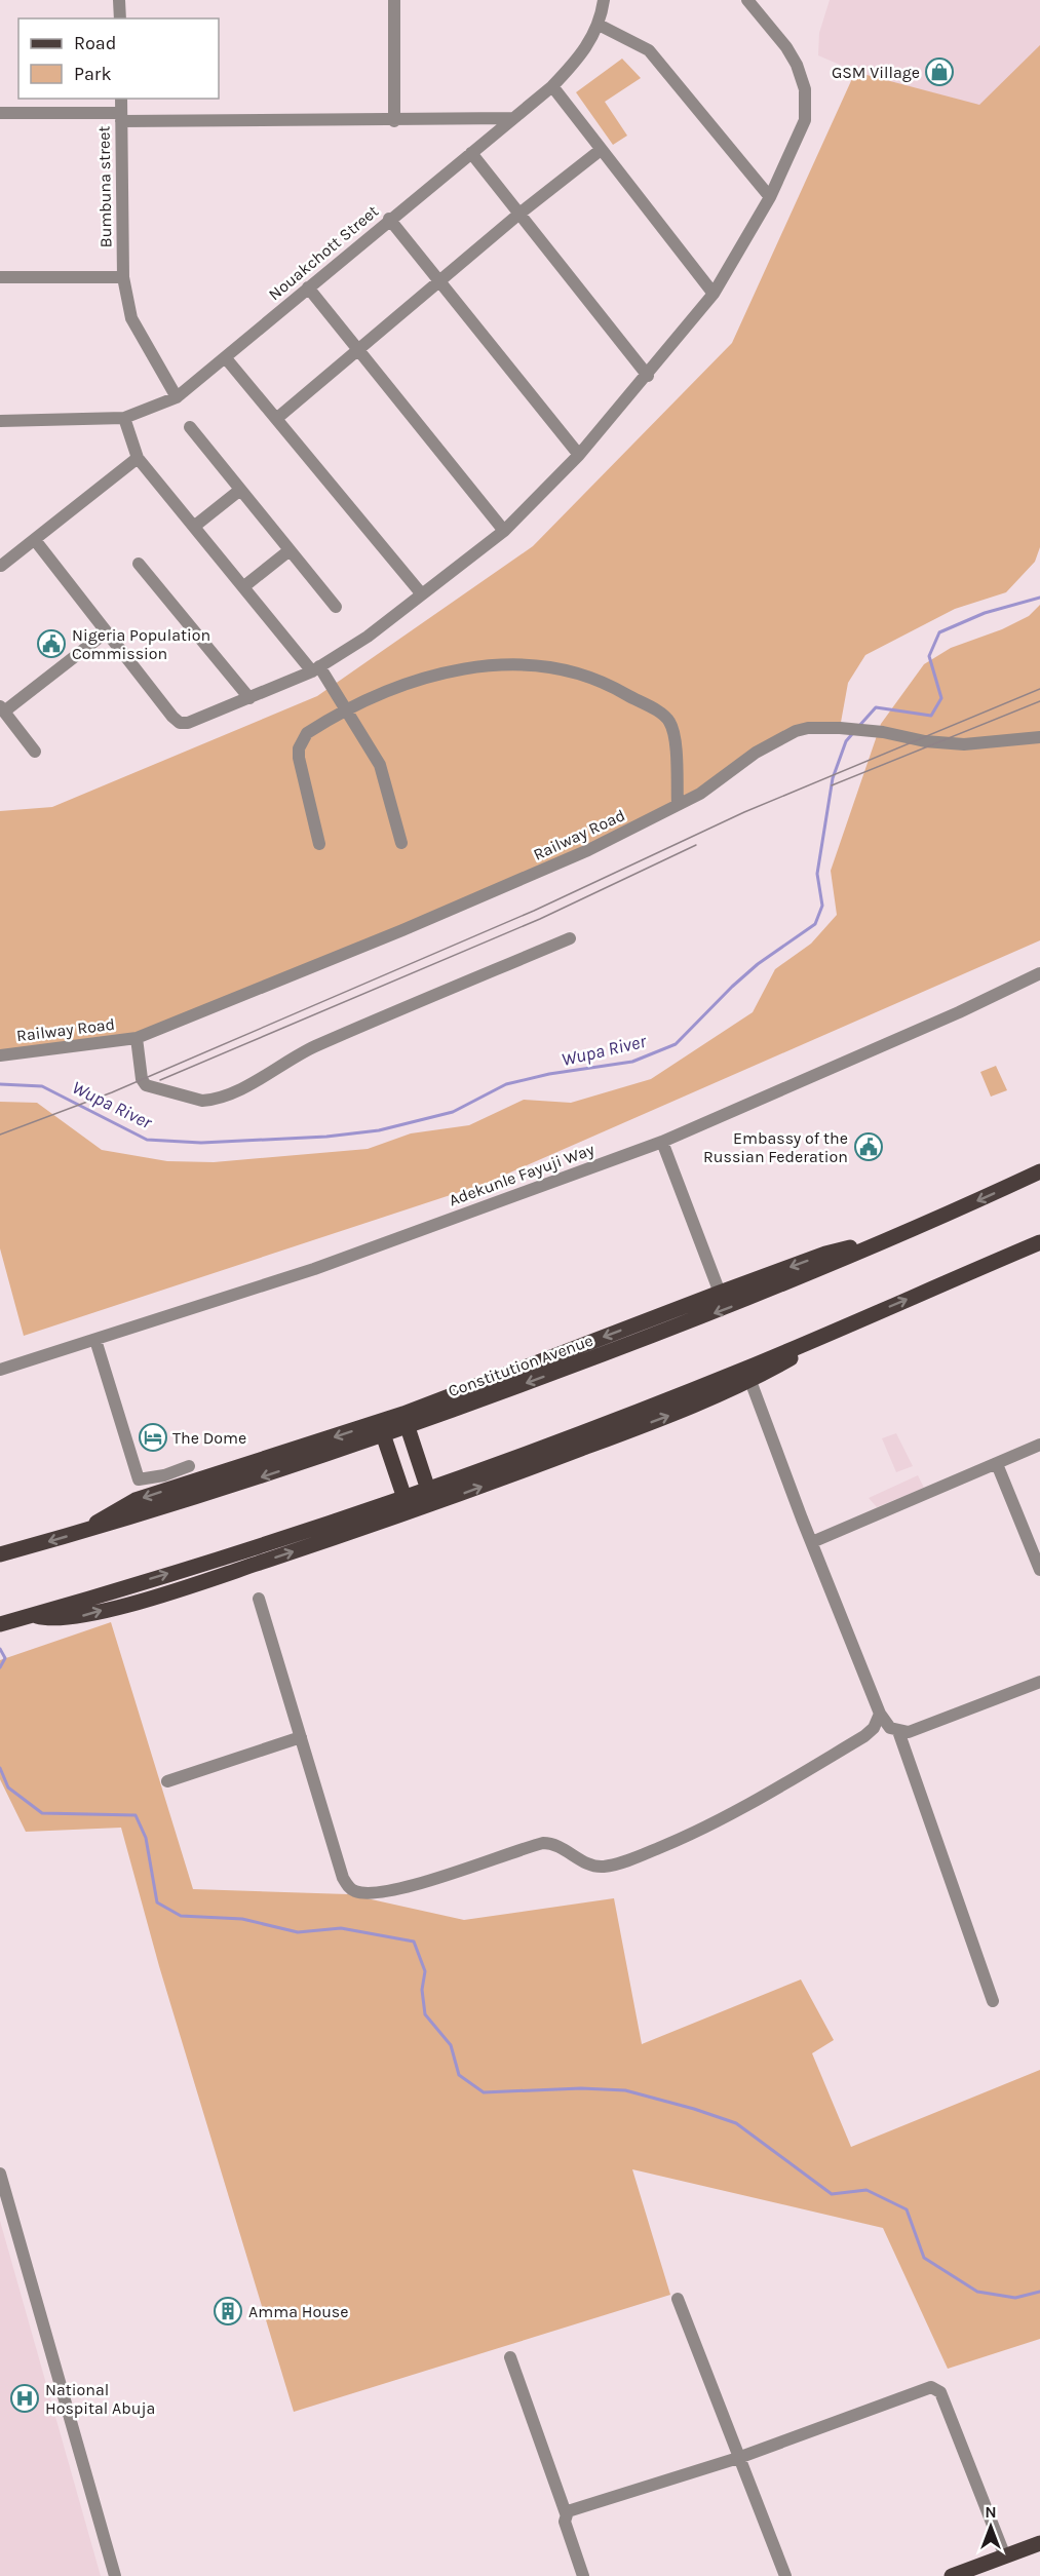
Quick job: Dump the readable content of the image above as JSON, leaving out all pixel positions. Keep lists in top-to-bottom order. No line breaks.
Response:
{"streets":{"main road":["Constitution Avenue"],"street":["Bumbuna street","Nouakchott Street","Railway Road","Adekunle Fayuji Way"]},"crossings":[["Bumbuna street","Nouakchott Street"]],"water":["Wupa River"],"places":{"shop":["GSM Village"],"public building":["Nigeria Population Commission","Embassy of the Russian Federation"],"hotel":["The Dome"],"building":["Amma House"],"hospital":["National Hospital Abuja"]},"legend":["Road","Park"],"north":"top"}
